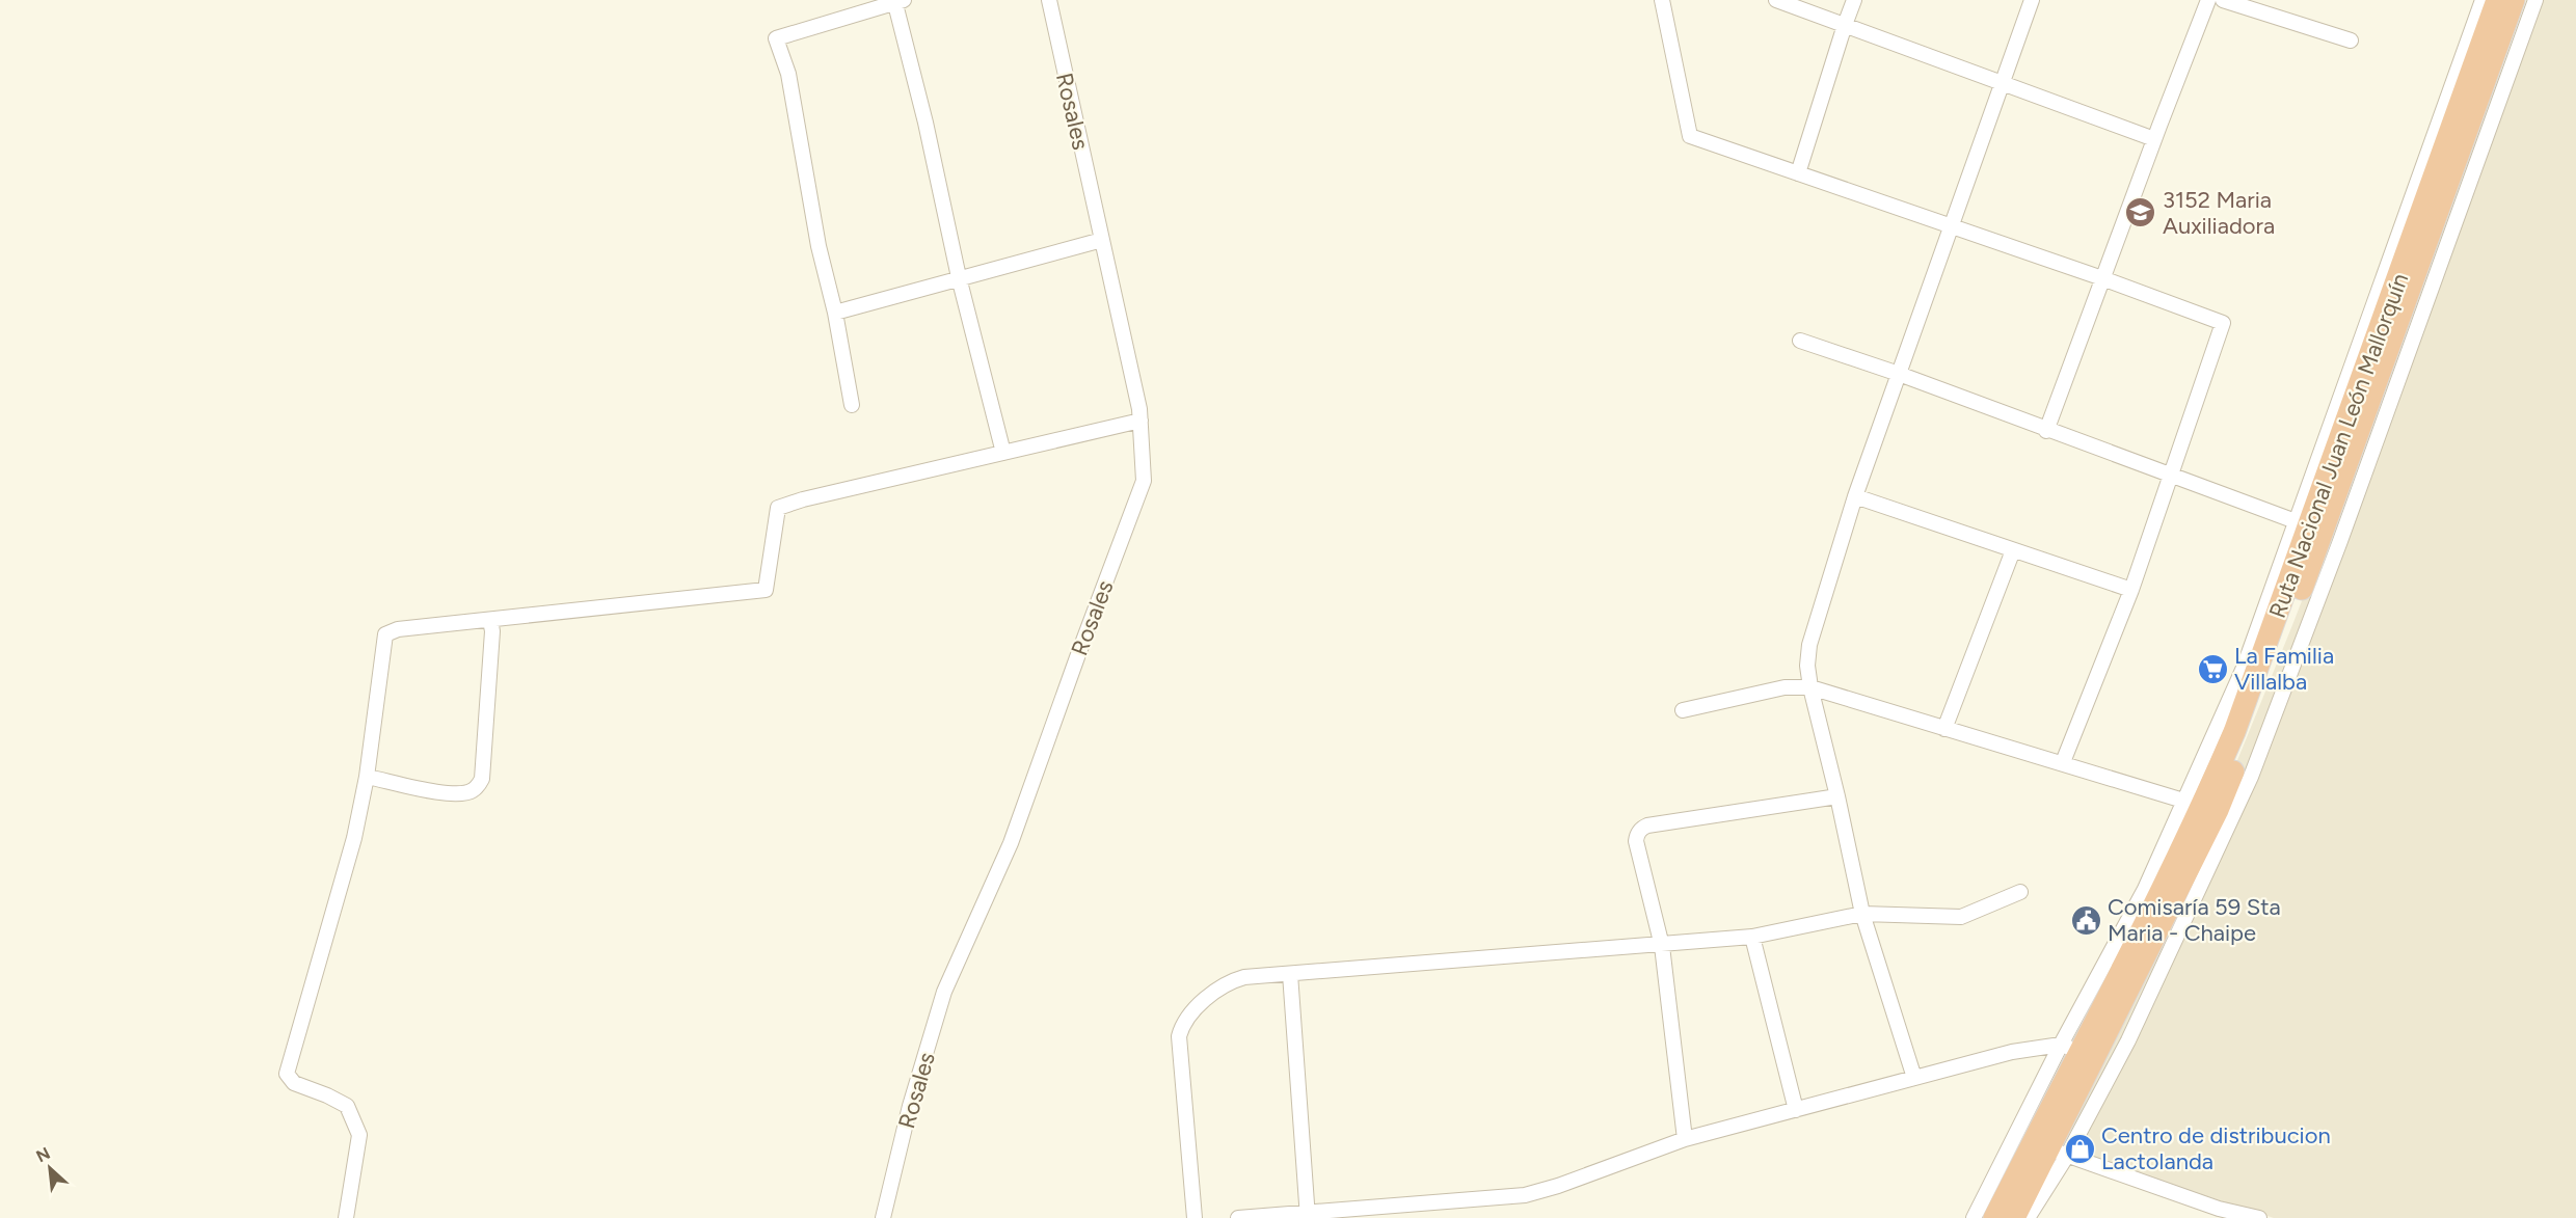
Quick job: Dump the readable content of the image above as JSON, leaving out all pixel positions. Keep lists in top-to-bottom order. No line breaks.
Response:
{"streets":{"highway":["Ruta Nacional Juan León Mallorquín"],"street":["Rosales"]},"places":{"school or university":["3152 Maria Auxiliadora"],"supermarket":["La Familia Villalba"],"public building":["Comisaría 59 Sta Maria - Chaipe"],"shop":["Centro de distribucion Lactolanda"]},"north":"top left"}
